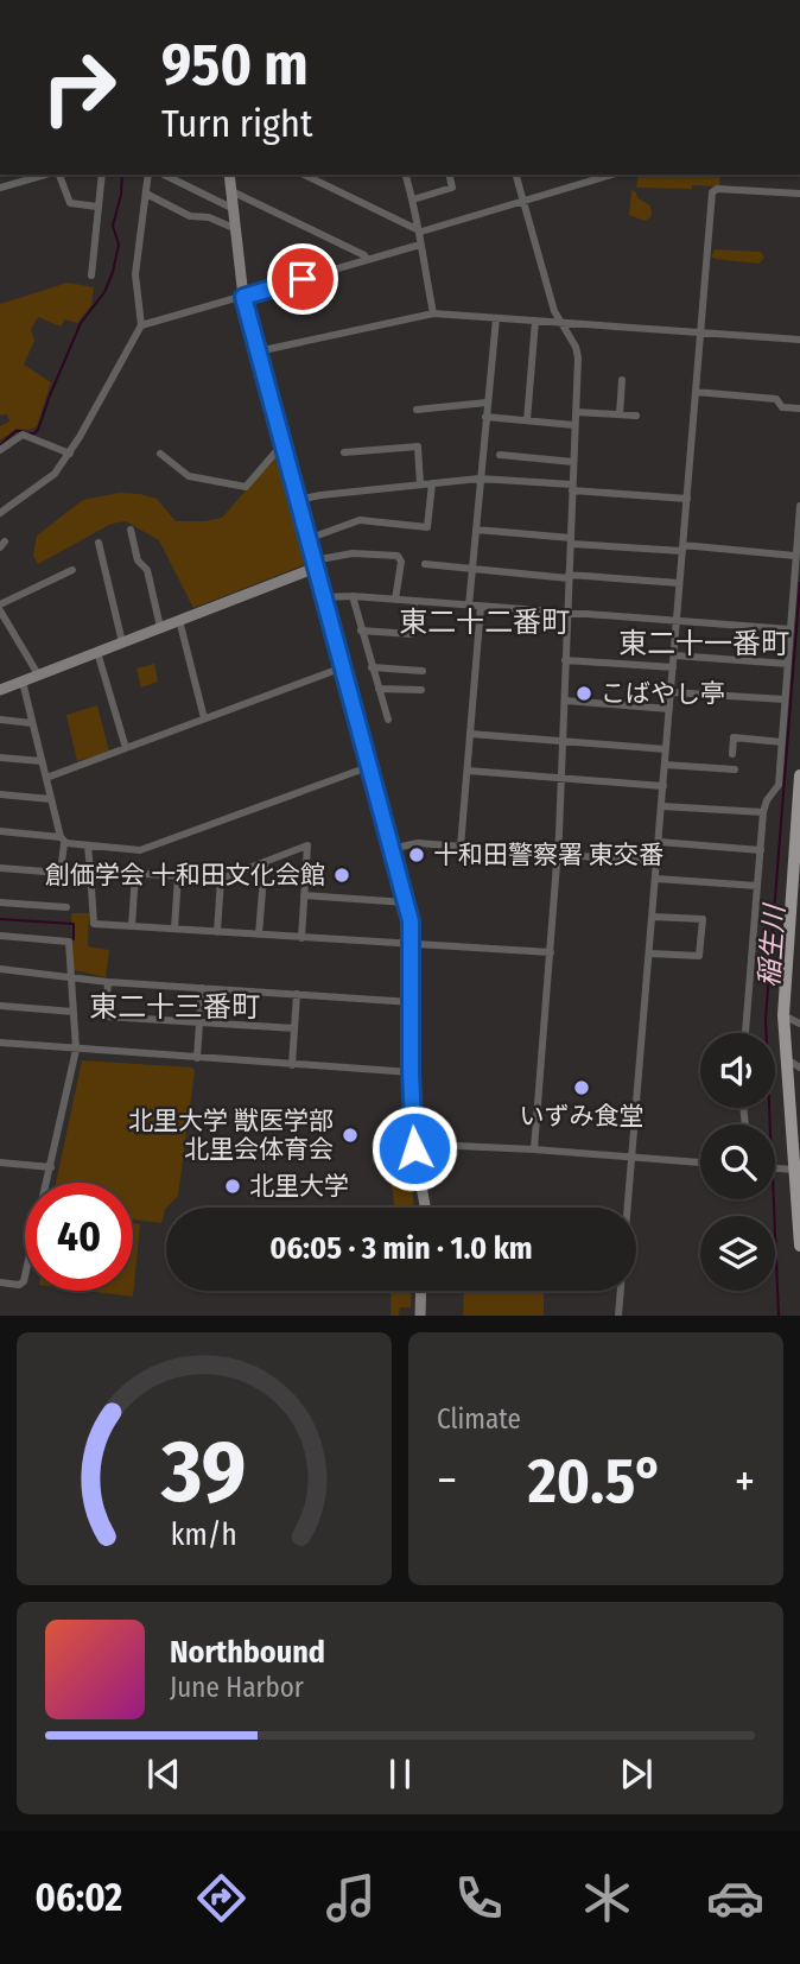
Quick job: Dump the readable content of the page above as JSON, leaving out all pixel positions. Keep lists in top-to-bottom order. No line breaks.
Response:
{"districts":["東二十二番町","東二十一番町","東二十三番町"],"water":["稲生川"],"places":["こばやし亭","十和田警察署 東交番","創価学会 十和田文化会館","いずみ食堂","北里大学 獣医学部 北里会体育会","北里大学"],"page":{"turn":["950 m","Turn right"],"limit":"40","trip":"06:05 · 3 min · 1.0 km","tile":"Climate","heat":["−","20.5°","+"],"song":["Northbound","June Harbor"],"tabs":"06:02","gauge":["39","km/h"]}}
